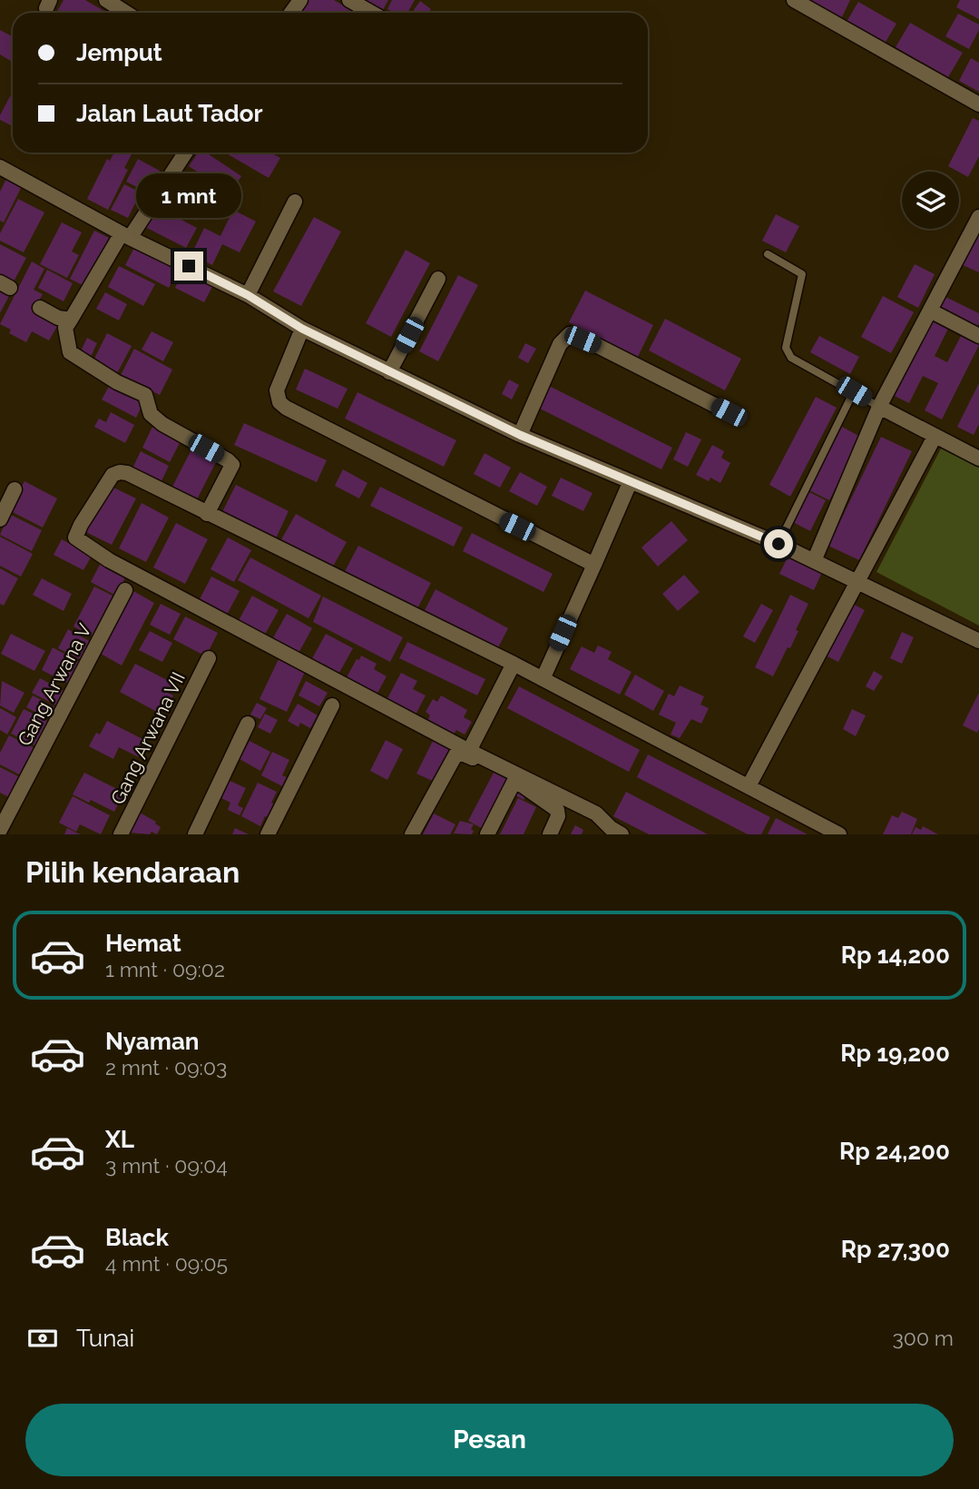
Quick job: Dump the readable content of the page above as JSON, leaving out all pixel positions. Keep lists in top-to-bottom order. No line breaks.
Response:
{"streets":{"street":["Gang Arwana V","Gang Arwana VII"]},"page":{"banner":["Jemput","Jalan Laut Tador"],"bubble":"1 mnt","heading":"Pilih kendaraan","list":[{"name":"Hemat","note":"1 mnt · 09:02","value":"Rp 14,200"},{"name":"Nyaman","note":"2 mnt · 09:03","value":"Rp 19,200"},{"name":"XL","note":"3 mnt · 09:04","value":"Rp 24,200"},{"name":"Black","note":"4 mnt · 09:05","value":"Rp 27,300"}],"pay":["Tunai","300 m"],"buttons":"Pesan"}}
